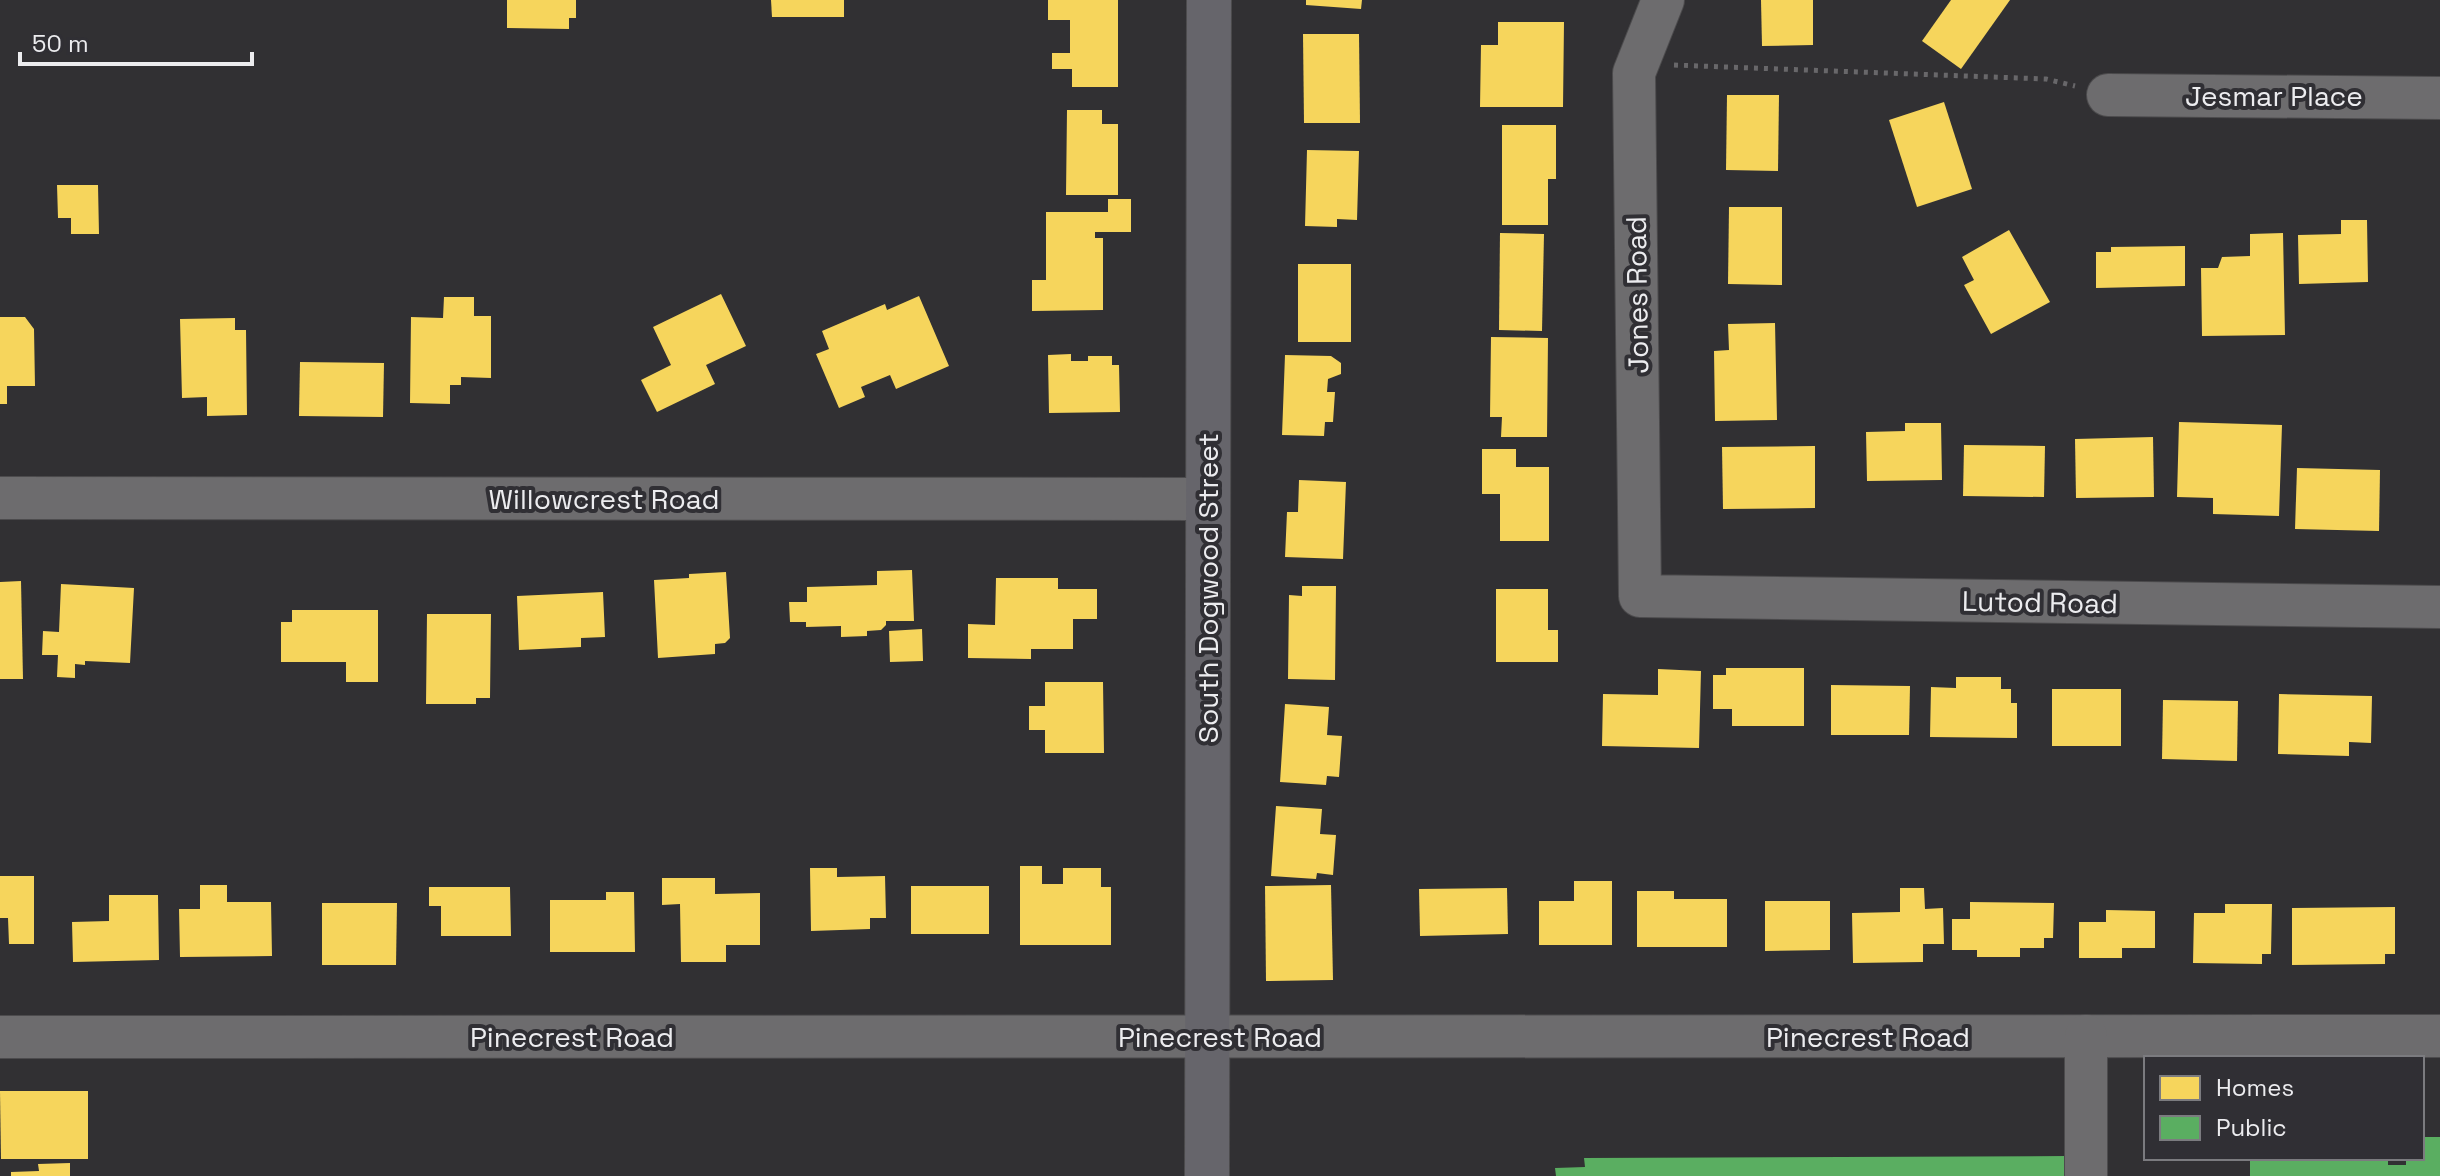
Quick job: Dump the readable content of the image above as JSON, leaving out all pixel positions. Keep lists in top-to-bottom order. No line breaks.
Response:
{"streets":{"main road":["South Dogwood Street"],"street":["Jesmar Place","Jones Road","Willowcrest Road","Lutod Road","Pinecrest Road"]},"crossings":[["Jones Road","Lutod Road"],["Willowcrest Road","South Dogwood Street"],["South Dogwood Street","Pinecrest Road"]],"legend":["Homes","Public"],"scale_bar":"50 m"}
